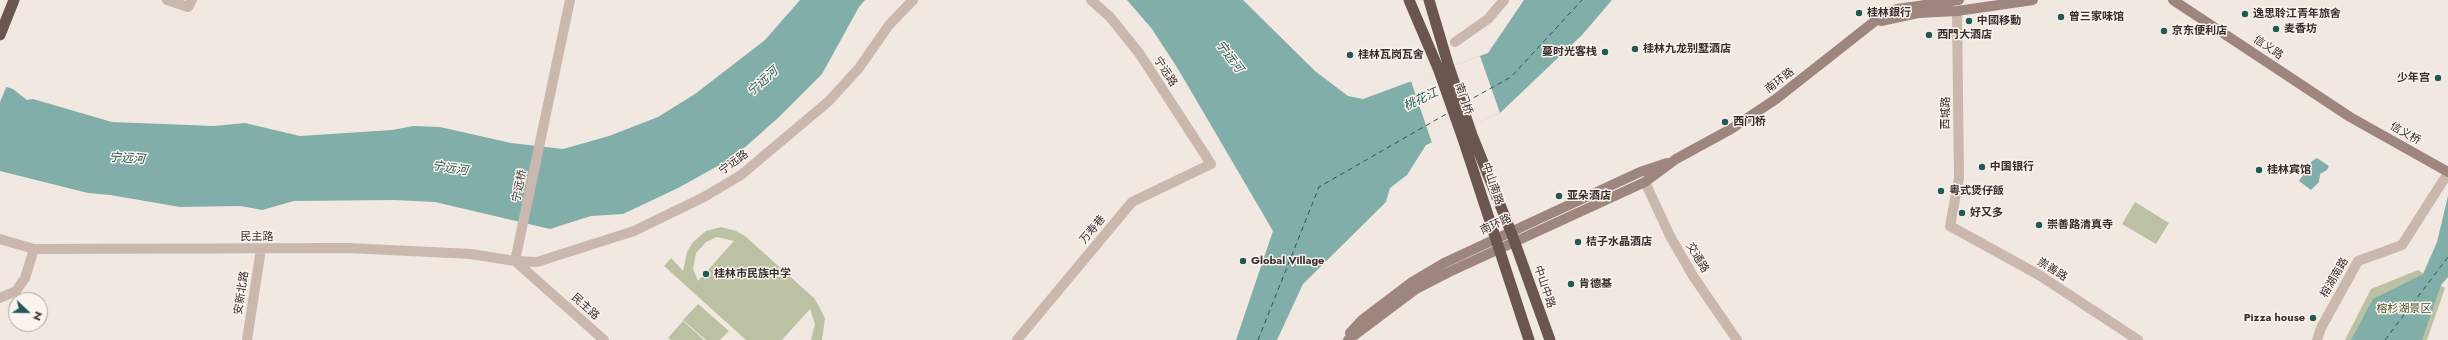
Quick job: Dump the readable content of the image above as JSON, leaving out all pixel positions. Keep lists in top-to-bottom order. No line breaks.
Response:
{"streets":{"highway":["南门桥","中山南路","中山中路"],"main road":["信义路","南环路","信义桥"],"street":["宁远路","西城路","宁远桥","万寿巷","民主路","交通路","崇善路","榕湖南路","安新北路"]},"crossings":[["信义路","信义桥"],["宁远路","宁远桥"],["宁远路","万寿巷"],["宁远路","民主路"],["南环路","西城路"],["南环路","中山南路"],["南环路","交通路"],["南环路","中山中路"],["南门桥","中山南路"],["西城路","崇善路"],["信义桥","榕湖南路"],["中山南路","中山中路"],["宁远桥","民主路"],["民主路","安新北路"]],"water":["宁远河","桃花江"],"parks":["榕杉湖景区"],"places":["桂林銀行","逸思聆江青年旅舍","曾三家味馆","中國移動","麦香坊","京东便利店","西門大酒店","桂林九龙别墅酒店","蔓时光客栈","桂林瓦岗瓦舍","少年宫","西门桥","中国银行","桂林宾馆","粵式煲仔飯","亚朵酒店","好又多","崇善路清真寺","桔子水晶酒店","Global Village","桂林市民族中学","肯德基","Pizza house"],"north":"right"}
